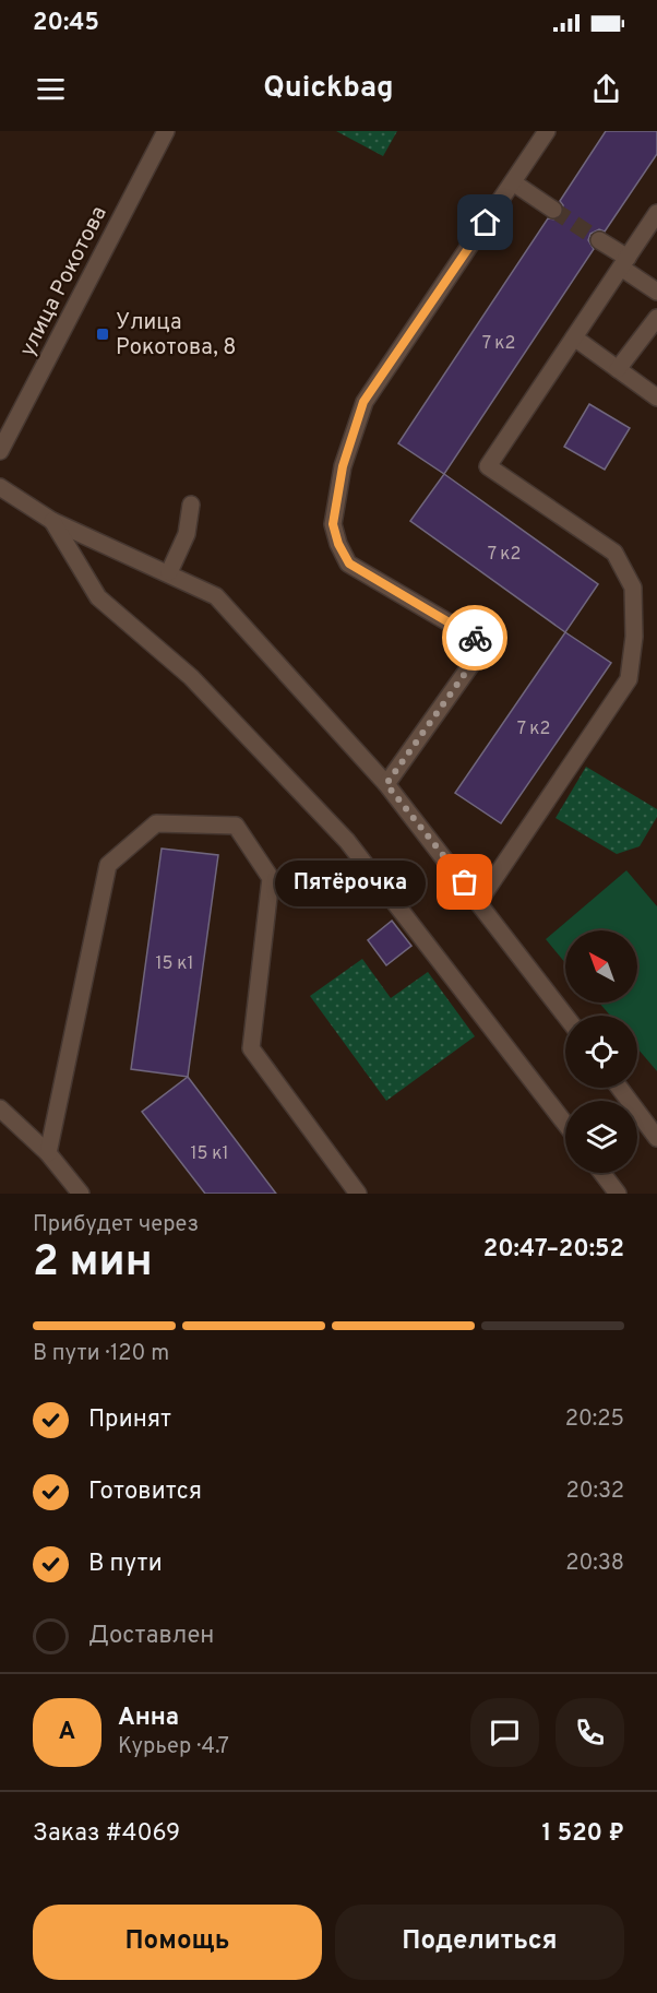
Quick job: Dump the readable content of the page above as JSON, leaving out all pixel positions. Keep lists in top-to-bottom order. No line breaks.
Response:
{"streets":{"street":["улица Рокотова"]},"places":{"transit":["Улица Рокотова, 8"],"other":["Пятёрочка"]},"house_numbers":["7 к2","7 к2","7 к2","15 к1","15 к1"],"north":"top left","page":{"status":"20:45","header":"Quickbag","bubble":"Пятёрочка","heading":["2 мин","Прибудет через","20:47–20:52"],"panel":["Анна","Курьер · 4.7","Заказ #4069","1 520 ₽"],"bar":"В пути · 120 m","list":[["Принят","20:25"],["Готовится","20:32"],["В пути","20:38"],"Доставлен"],"round":"А","buttons":["Помощь","Поделиться"]}}
